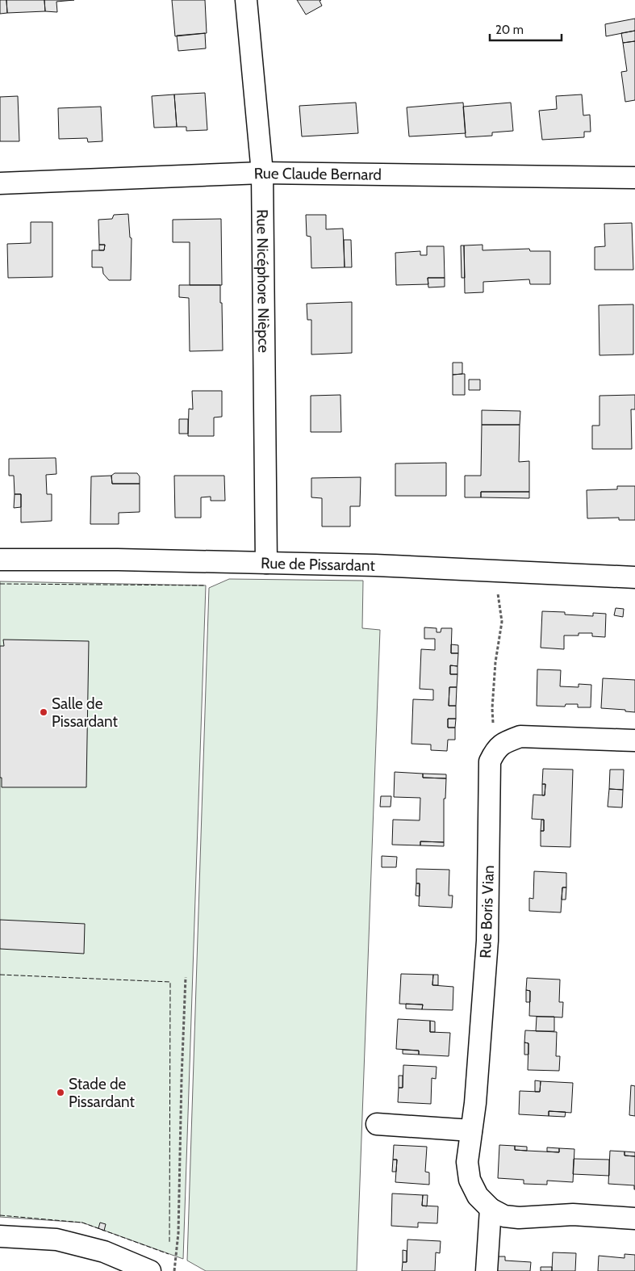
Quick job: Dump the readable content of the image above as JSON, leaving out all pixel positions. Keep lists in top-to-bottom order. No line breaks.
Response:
{"streets":{"street":["Rue Claude Bernard","Rue Nicéphore Nièpce","Rue de Pissardant","Rue Boris Vian"]},"crossings":[["Rue Claude Bernard","Rue Nicéphore Nièpce"],["Rue Nicéphore Nièpce","Rue de Pissardant"]],"places":["Salle de Pissardant","Stade de Pissardant"],"scale_bar":"20 m"}
